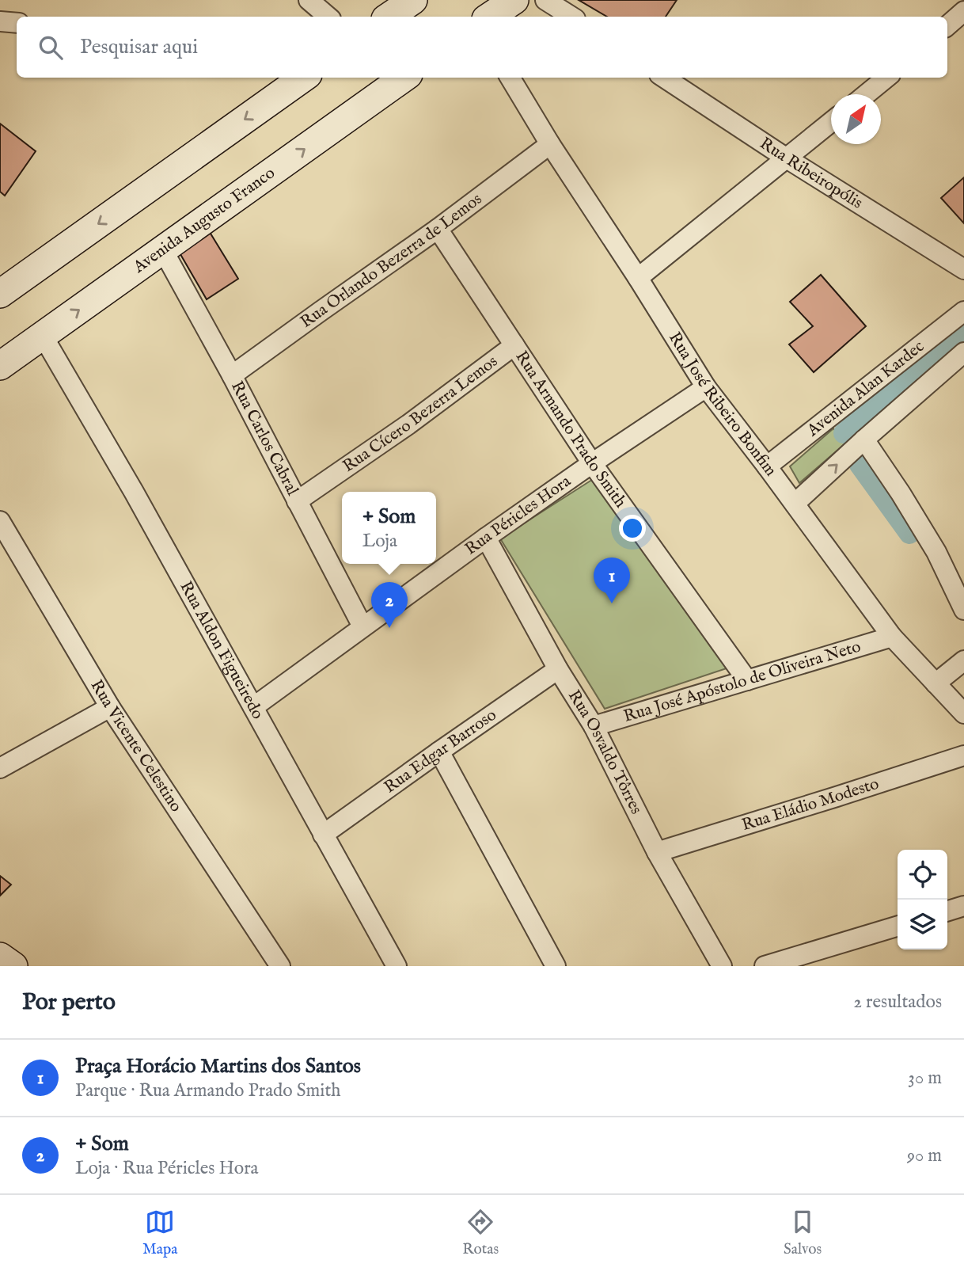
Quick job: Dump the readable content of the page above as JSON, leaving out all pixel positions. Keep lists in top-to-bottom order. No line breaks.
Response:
{"streets":{"main road":["Avenida Augusto Franco"],"street":["Rua Ribeiropólis","Rua Orlando Bezerra de Lemos","Avenida Alan Kardec","Rua José Ribeiro Bonfim","Rua Cícero Bezerra Lemos","Rua Armando Prado Smith","Rua Carlos Cabral","Rua Péricles Hora","Rua Aldon Figueiredo","Rua José Apóstolo de Oliveira Neto","Rua Vicente Celestino","Rua Edgar Barroso","Rua Osvaldo Tôrres","Rua Eládio Modesto"]},"crossings":[["Avenida Augusto Franco","Rua Carlos Cabral"],["Avenida Augusto Franco","Rua Aldon Figueiredo"],["Rua Orlando Bezerra de Lemos","Rua José Ribeiro Bonfim"],["Rua Orlando Bezerra de Lemos","Rua Armando Prado Smith"],["Rua Orlando Bezerra de Lemos","Rua Carlos Cabral"],["Avenida Alan Kardec","Rua José Ribeiro Bonfim"],["Rua José Ribeiro Bonfim","Rua Péricles Hora"],["Rua José Ribeiro Bonfim","Rua José Apóstolo de Oliveira Neto"],["Rua Cícero Bezerra Lemos","Rua Armando Prado Smith"],["Rua Cícero Bezerra Lemos","Rua Carlos Cabral"],["Rua Armando Prado Smith","Rua Péricles Hora"],["Rua Armando Prado Smith","Rua José Apóstolo de Oliveira Neto"],["Rua Carlos Cabral","Rua Péricles Hora"],["Rua Péricles Hora","Rua Aldon Figueiredo"],["Rua Péricles Hora","Rua Osvaldo Tôrres"],["Rua Aldon Figueiredo","Rua Edgar Barroso"],["Rua José Apóstolo de Oliveira Neto","Rua Osvaldo Tôrres"],["Rua Edgar Barroso","Rua Osvaldo Tôrres"],["Rua Osvaldo Tôrres","Rua Eládio Modesto"]],"north":"top right","page":{"search":"Pesquisar aqui","popup":["+ Som","Loja"],"pins":["1","2"],"heading":["Por perto","2 resultados"],"list":[{"mark":"1","name":"Praça Horácio Martins dos Santos","note":"Parque · Rua Armando Prado Smith","value":"30 m"},{"mark":"2","name":"+ Som","note":"Loja · Rua Péricles Hora","value":"90 m"}],"nav":["Mapa","Rotas","Salvos"]}}
